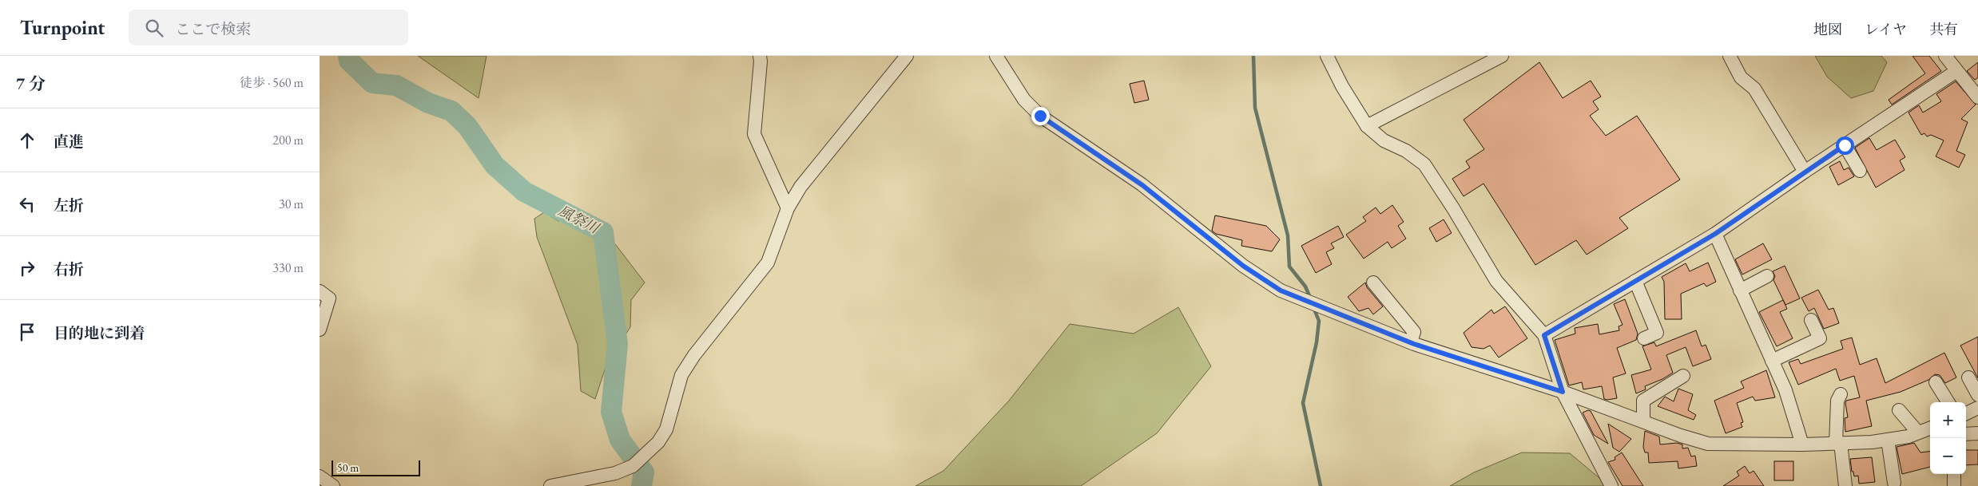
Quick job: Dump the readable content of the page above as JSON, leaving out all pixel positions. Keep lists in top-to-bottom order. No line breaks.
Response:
{"water":["風祭川"],"scale_bar":"50 m","page":{"header":"Turnpoint","search":"ここで検索","nav":["地図","レイヤ","共有"],"heading":["7 分","徒歩 · 560 m"],"list":[["直進","200 m"],["左折","30 m"],["右折","330 m"],"目的地に到着"],"map_buttons":["+","−"],"scale":"50 m"}}
